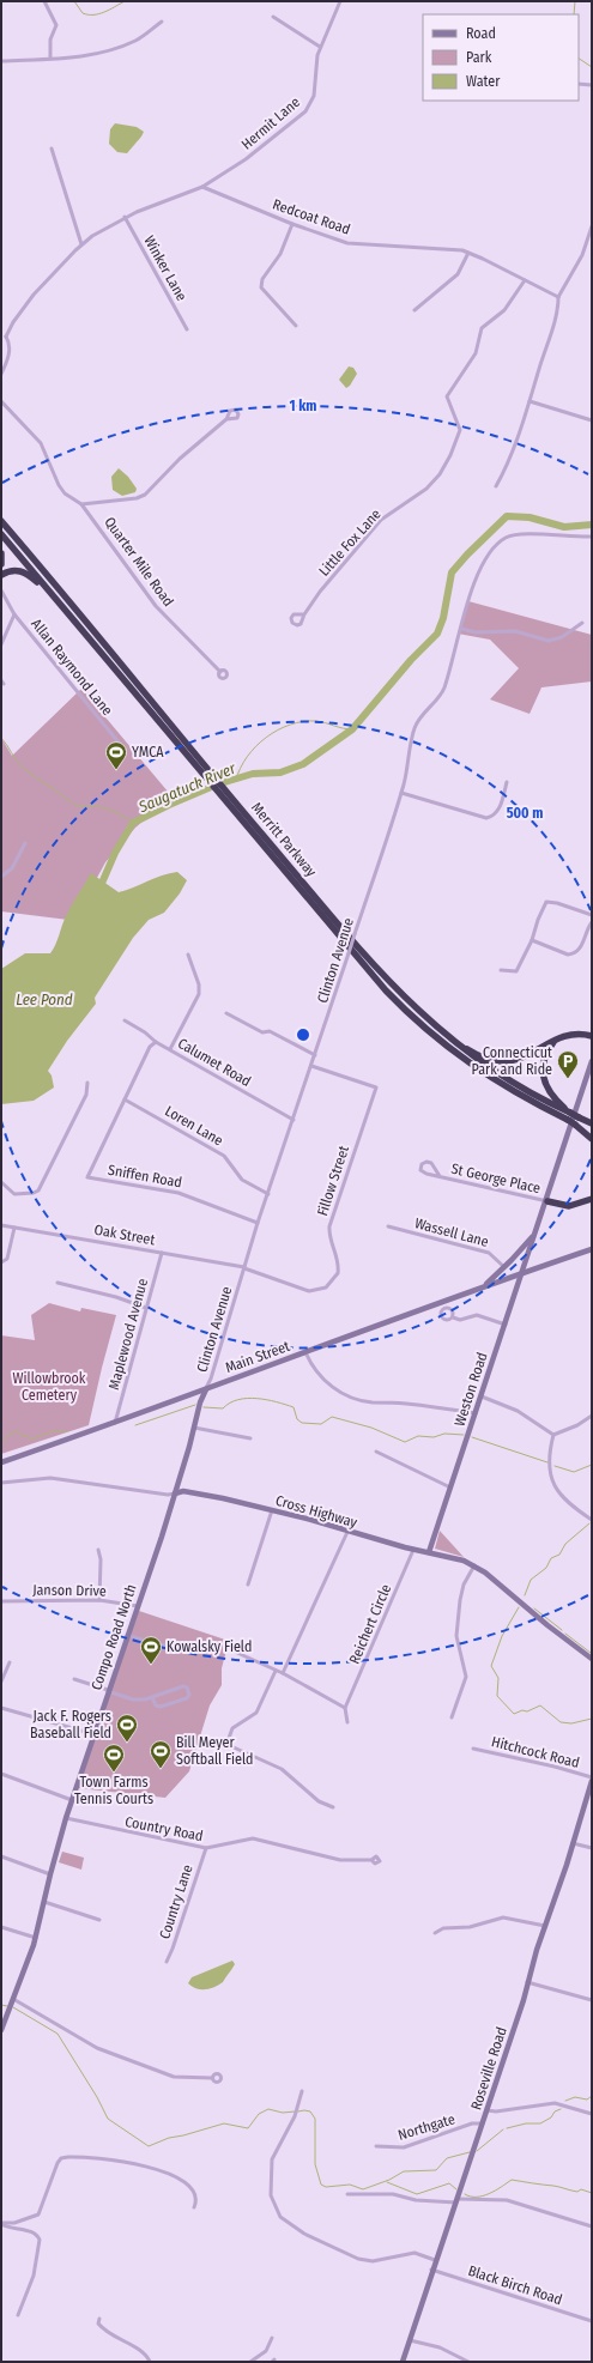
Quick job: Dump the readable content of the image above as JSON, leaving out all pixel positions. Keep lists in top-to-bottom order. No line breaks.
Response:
{"streets":{"highway":["Merritt Parkway"],"main road":["Main Street","Weston Road","Cross Highway","Compo Road North","Roseville Road"],"street":["Hermit Lane","Redcoat Road","Winker Lane","Little Fox Lane","Quarter Mile Road","Allan Raymond Lane","Clinton Avenue","Calumet Road","Loren Lane","Sniffen Road","St George Place","Fillow Street","Wassell Lane","Oak Street","Maplewood Avenue","Janson Drive","Reichert Circle","Hitchcock Road","Country Road","Country Lane","Northgate","Black Birch Road"]},"crossings":[["Hermit Lane","Redcoat Road"],["Redcoat Road","Little Fox Lane"],["Clinton Avenue","Calumet Road"],["Clinton Avenue","Loren Lane"],["Clinton Avenue","Sniffen Road"],["Clinton Avenue","Fillow Street"],["Clinton Avenue","Oak Street"],["Clinton Avenue","Main Street"],["Clinton Avenue","Compo Road North"],["Calumet Road","Sniffen Road"],["Loren Lane","Sniffen Road"],["St George Place","Weston Road"],["Fillow Street","Oak Street"],["Wassell Lane","Weston Road"],["Oak Street","Maplewood Avenue"],["Maplewood Avenue","Main Street"],["Main Street","Weston Road"],["Main Street","Compo Road North"],["Weston Road","Cross Highway"],["Cross Highway","Reichert Circle"],["Cross Highway","Compo Road North"],["Janson Drive","Compo Road North"],["Compo Road North","Country Road"],["Hitchcock Road","Roseville Road"],["Country Road","Country Lane"],["Roseville Road","Northgate"],["Roseville Road","Black Birch Road"]],"water":["Saugatuck River","Lee Pond"],"parks":["Willowbrook Cemetery"],"places":{"sports":["YMCA","Kowalsky Field","Jack F. Rogers Baseball Field","Bill Meyer Softball Field","Town Farms Tennis Courts"],"parking":["Connecticut Park and Ride"]},"legend":["Road","Park","Water"],"rings":["1 km","500 m"]}
